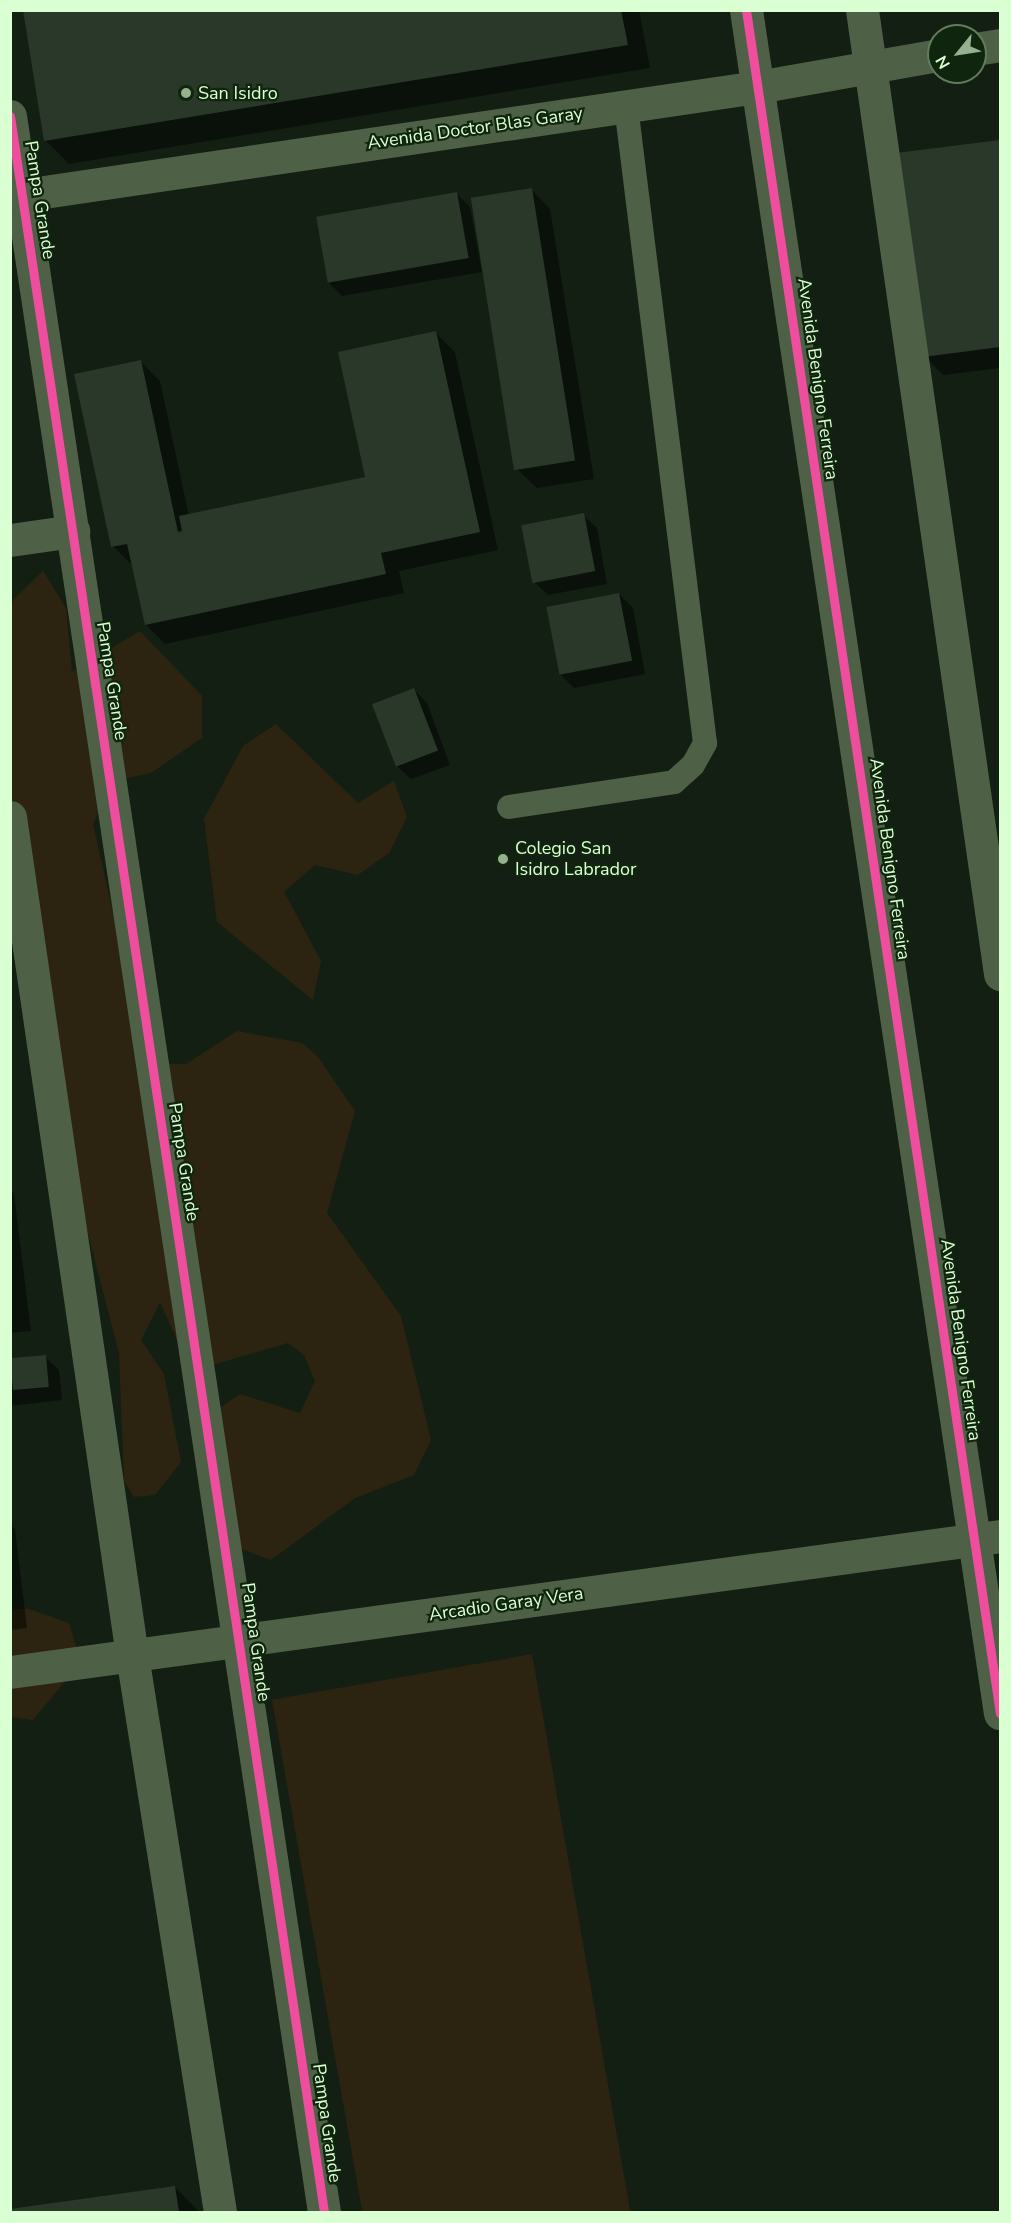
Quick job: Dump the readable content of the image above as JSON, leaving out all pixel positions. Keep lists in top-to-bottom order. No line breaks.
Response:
{"streets":{"street":["Avenida Doctor Blas Garay","Pampa Grande","Avenida Benigno Ferreira","Arcadio Garay Vera"]},"crossings":[["Avenida Doctor Blas Garay","Pampa Grande"],["Avenida Doctor Blas Garay","Avenida Benigno Ferreira"],["Pampa Grande","Arcadio Garay Vera"],["Avenida Benigno Ferreira","Arcadio Garay Vera"]],"places":["San Isidro","Colegio San Isidro Labrador"],"north":"bottom left"}
